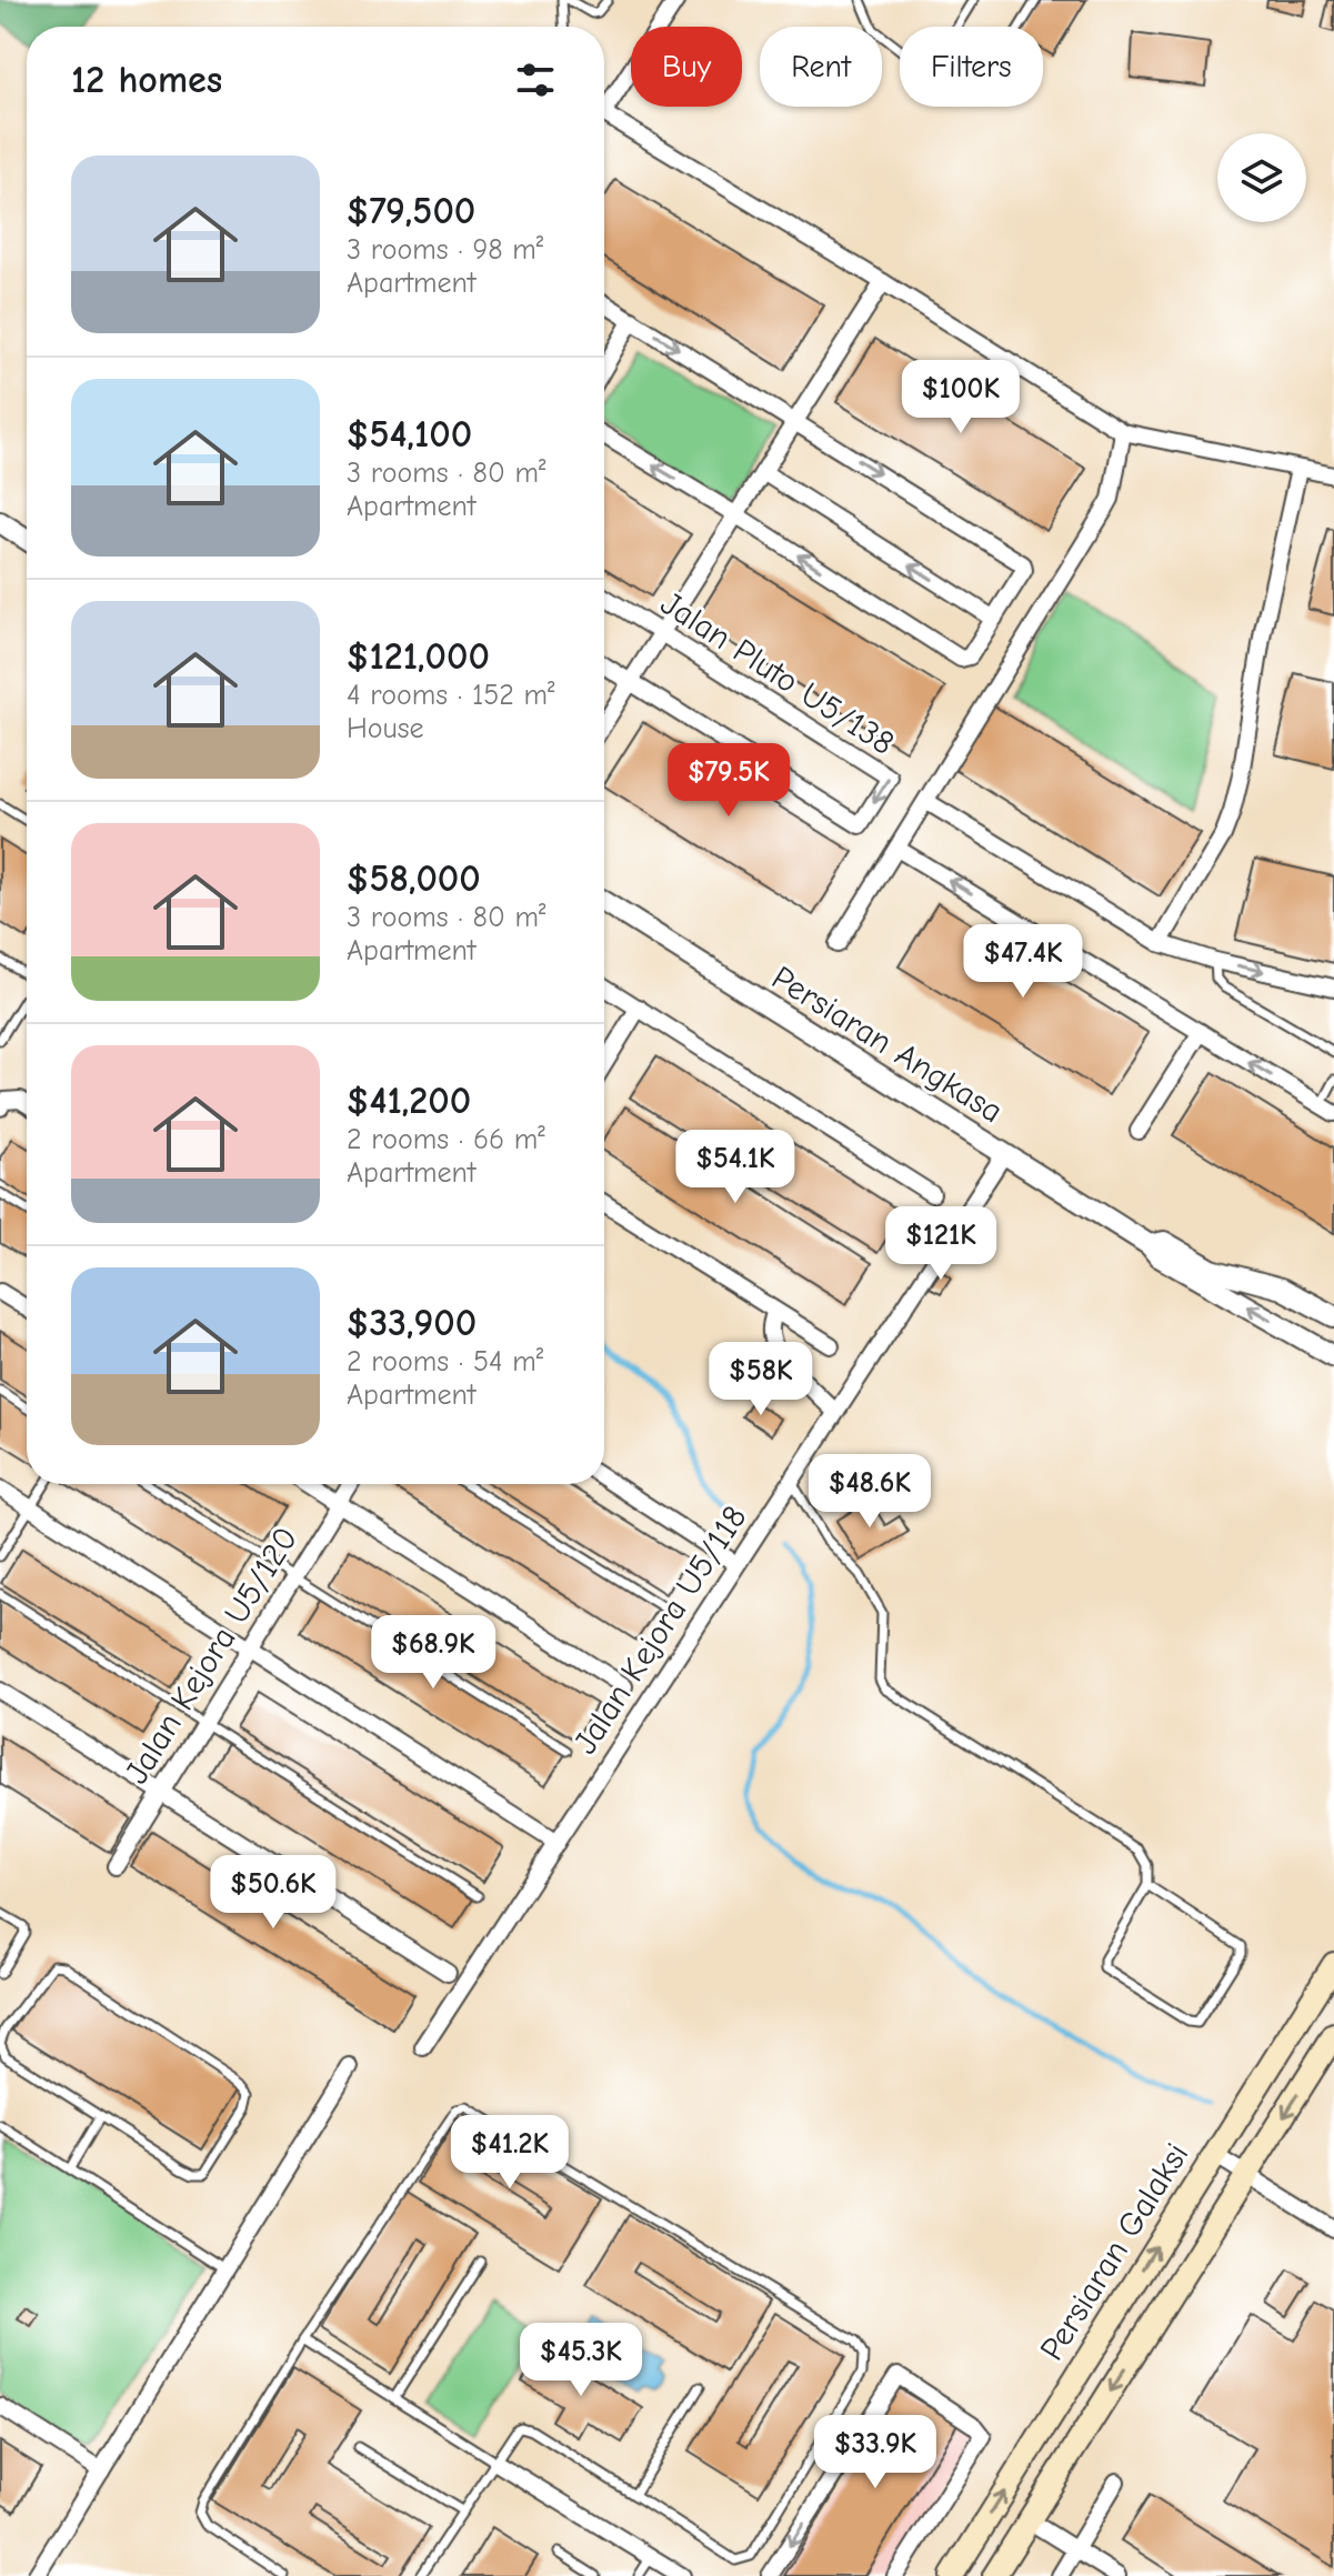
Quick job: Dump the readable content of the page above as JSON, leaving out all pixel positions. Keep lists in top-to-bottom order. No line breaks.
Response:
{"streets":{"main road":["Persiaran Galaksi"],"street":["Jalan Pluto U5/138","Persiaran Angkasa","Jalan Kejora U5/118","Jalan Kejora U5/120"]},"crossings":[["Persiaran Angkasa","Jalan Kejora U5/118"]],"page":{"chip":["Buy","Rent","Filters"],"heading":"12 homes","list":[{"name":"$79,500","note":"3 rooms · 98 m² · Apartment"},{"name":"$54,100","note":"3 rooms · 80 m² · Apartment"},{"name":"$121,000","note":"4 rooms · 152 m² · House"},{"name":"$58,000","note":"3 rooms · 80 m² · Apartment"},{"name":"$41,200","note":"2 rooms · 66 m² · Apartment"},{"name":"$33,900","note":"2 rooms · 54 m² · Apartment"}],"price":["$100K","$79.5K","$47.4K","$54.1K","$121K","$58K","$48.6K","$68.9K","$50.6K","$41.2K","$45.3K","$33.9K"]}}
